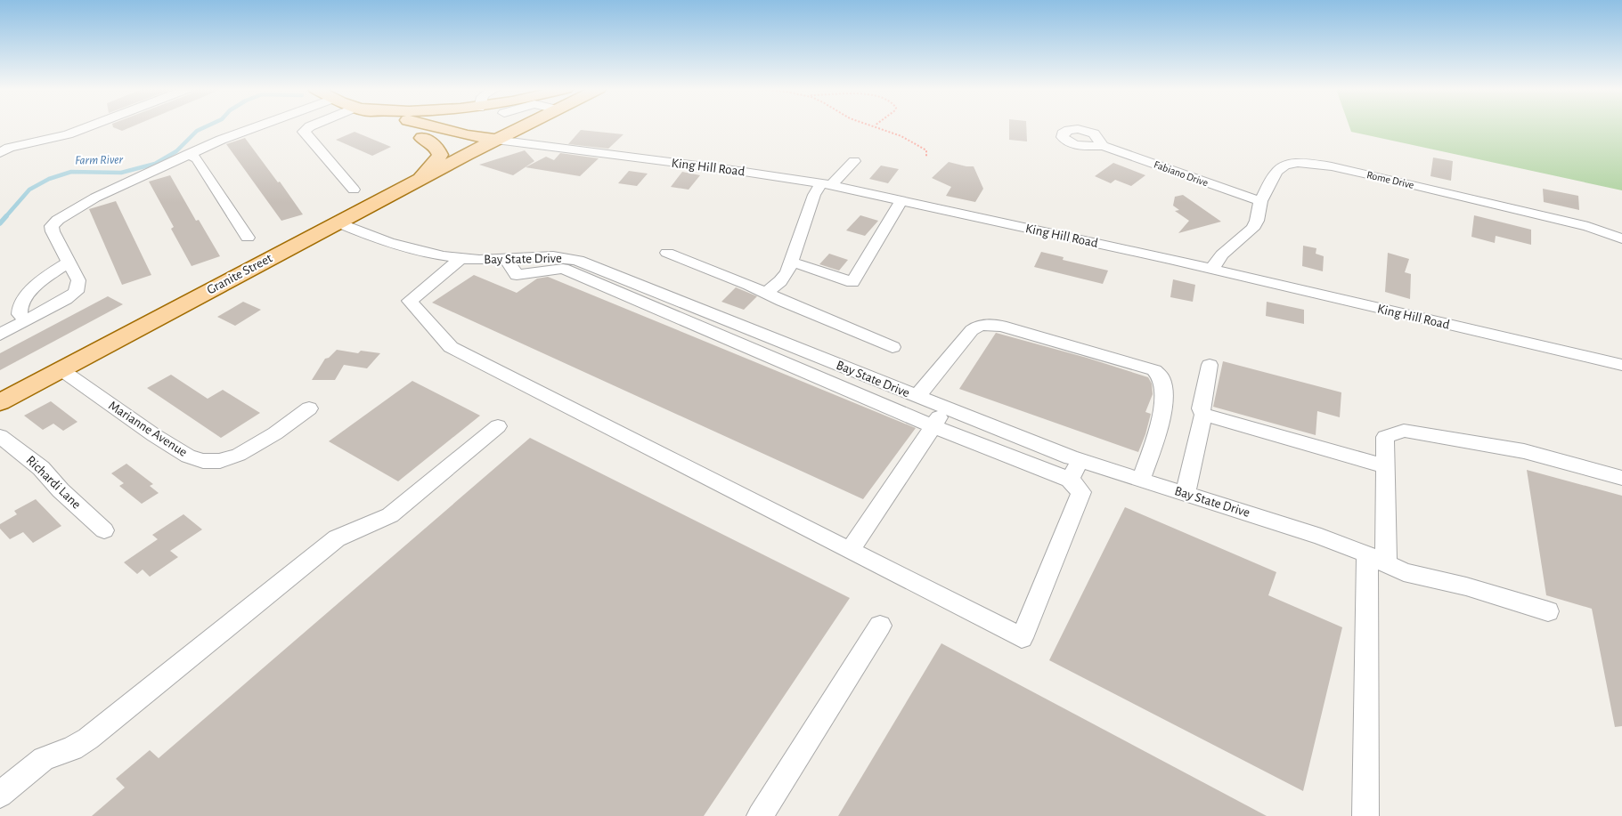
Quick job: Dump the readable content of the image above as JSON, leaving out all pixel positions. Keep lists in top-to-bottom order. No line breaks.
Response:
{"streets":{"main road":["Granite Street"],"street":["King Hill Road","Fabiano Drive","Rome Drive","Bay State Drive","Marianne Avenue","Richardi Lane"]},"crossings":[["King Hill Road","Rome Drive"],["King Hill Road","Granite Street"],["Fabiano Drive","Rome Drive"],["Bay State Drive","Granite Street"],["Granite Street","Marianne Avenue"]],"water":["Farm River"]}
